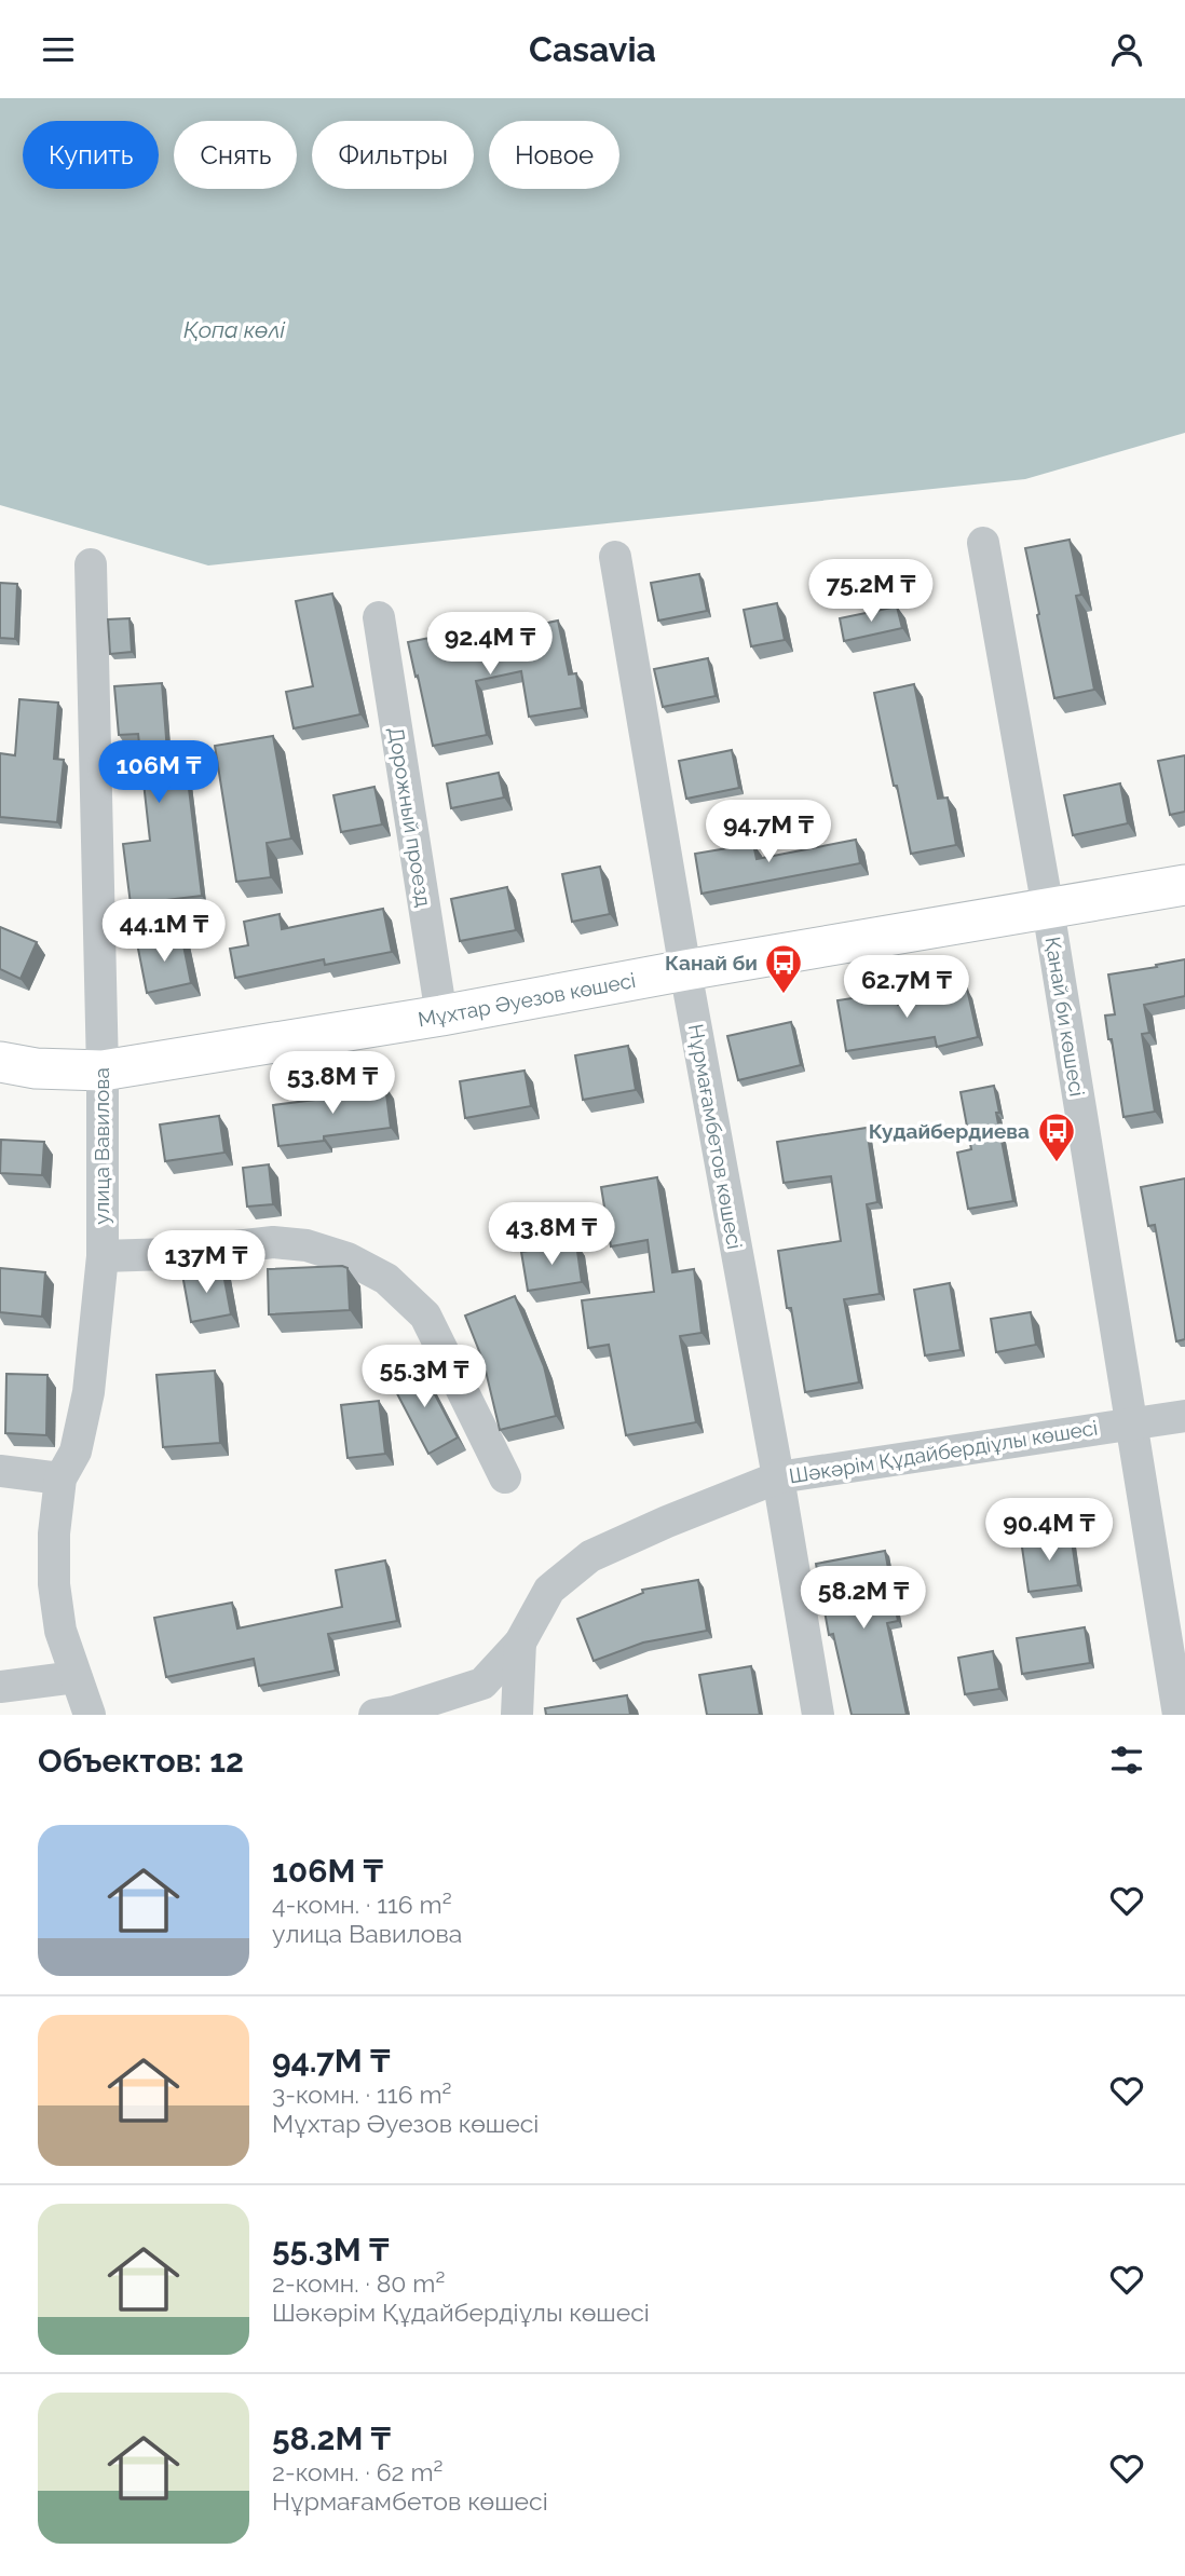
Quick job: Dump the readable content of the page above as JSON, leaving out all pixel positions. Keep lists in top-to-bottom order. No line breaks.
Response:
{"streets":{"main road":["Мұхтар Әуезов көшесі"],"street":["Дорожный проезд","Қанай би көшесі","Нұрмағамбетов көшесі","улица Вавилова","Шәкәрім Құдайбердіұлы көшесі"]},"crossings":[["Дорожный проезд","Мұхтар Әуезов көшесі"],["Мұхтар Әуезов көшесі","Қанай би көшесі"],["Мұхтар Әуезов көшесі","Нұрмағамбетов көшесі"],["Мұхтар Әуезов көшесі","улица Вавилова"],["Қанай би көшесі","Шәкәрім Құдайбердіұлы көшесі"],["Нұрмағамбетов көшесі","Шәкәрім Құдайбердіұлы көшесі"]],"water":["Қопа көлі"],"places":{"bus stop":["Канай би","Кудайбердиева"]},"page":{"header":"Casavia","chip":["Купить","Снять","Фильтры","Новое"],"price":["75.2M ₸","92.4M ₸","106M ₸","94.7M ₸","44.1M ₸","62.7M ₸","53.8M ₸","43.8M ₸","137M ₸","55.3M ₸","90.4M ₸","58.2M ₸"],"heading":"Объектов: 12","list":[{"name":"106M ₸","note":"4-комн. · 116 m² · улица Вавилова"},{"name":"94.7M ₸","note":"3-комн. · 116 m² · Мұхтар Әуезов көшесі"},{"name":"55.3M ₸","note":"2-комн. · 80 m² · Шәкәрім Құдайбердіұлы көшесі"},{"name":"58.2M ₸","note":"2-комн. · 62 m² · Нұрмағамбетов көшесі"}]}}
